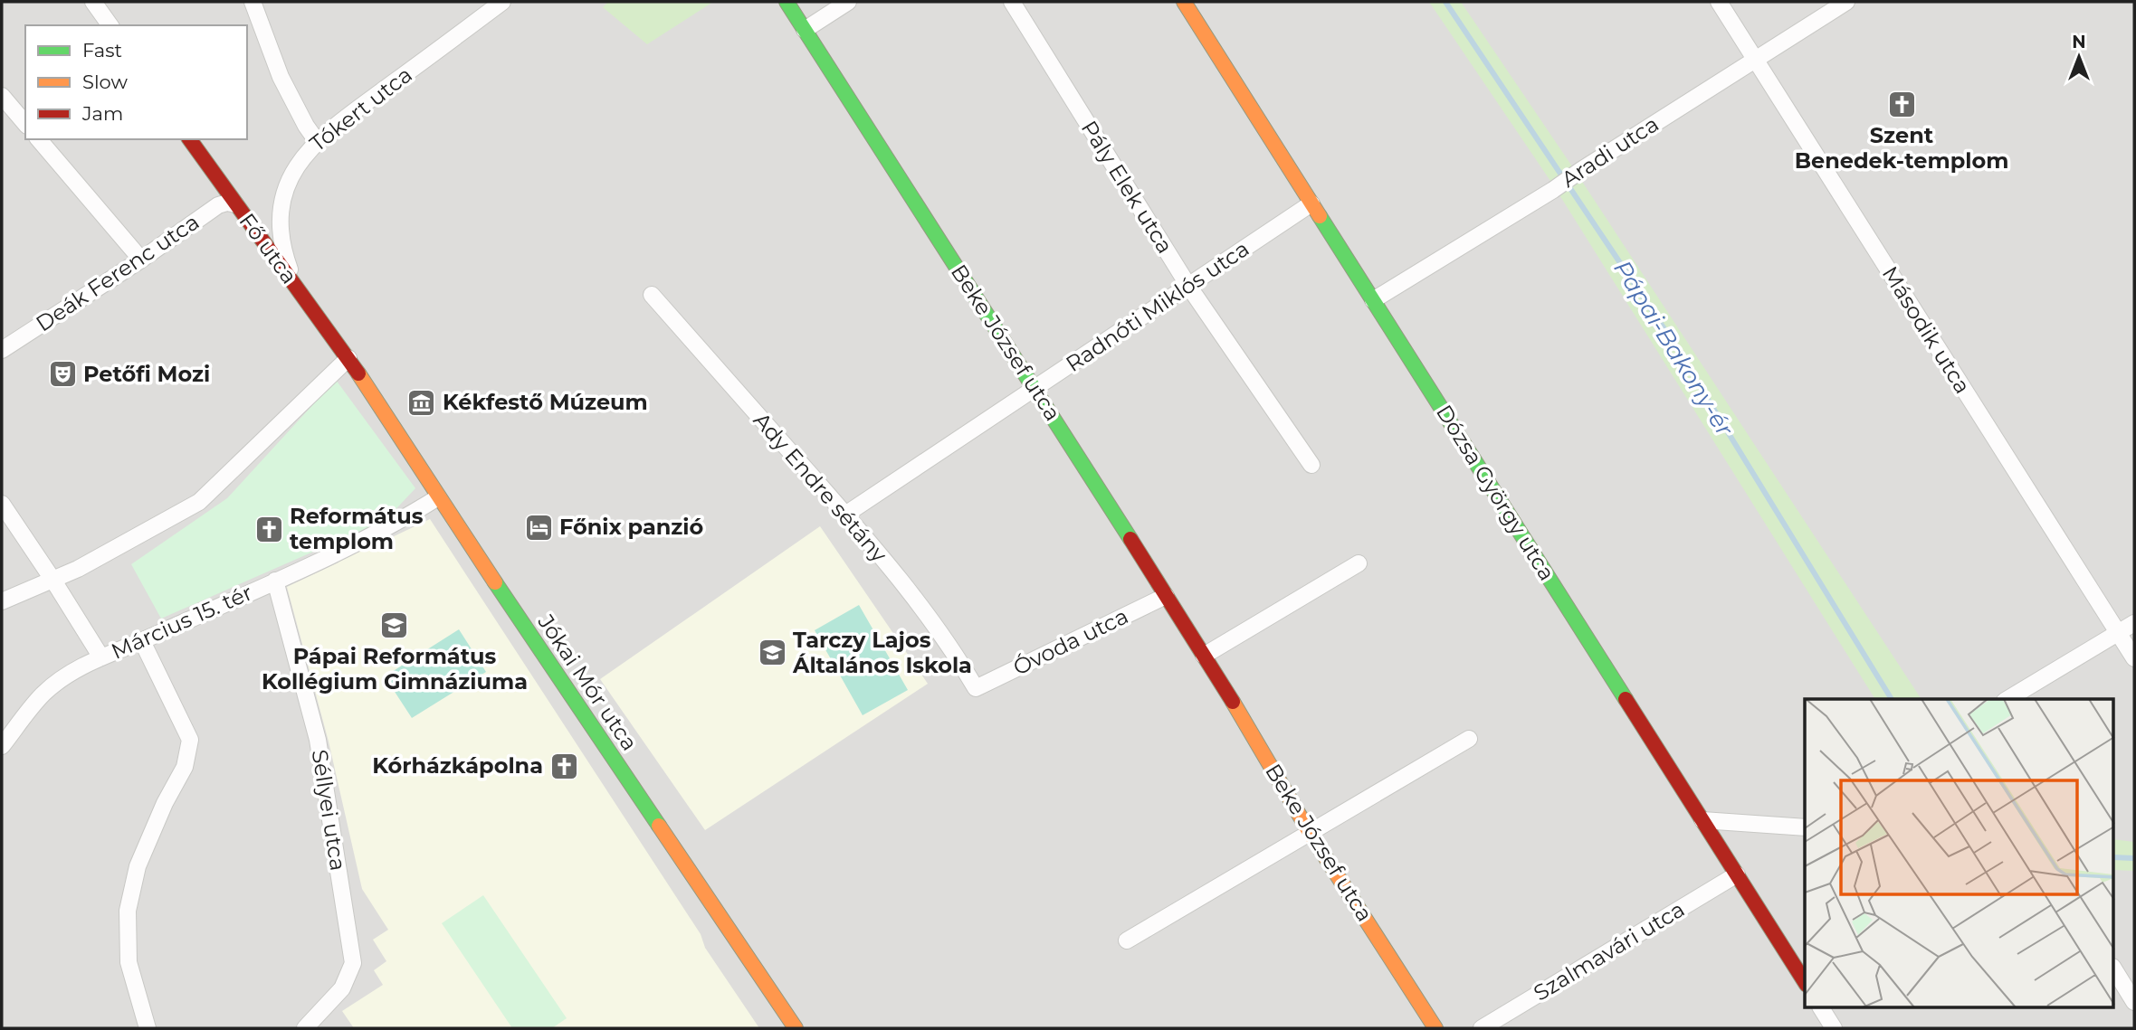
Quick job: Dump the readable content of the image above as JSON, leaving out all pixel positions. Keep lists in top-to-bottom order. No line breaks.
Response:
{"streets":{"street":["Tókert utca","Aradi utca","Pály Elek utca","Fő utca","Deák Ferenc utca","Radnóti Miklós utca","Második utca","Beke József utca","Ady Endre sétány","Dózsa György utca","Március 15. tér","Óvoda utca","Jókai Mór utca","Séllyei utca","Szalmavári utca"]},"crossings":[["Tókert utca","Fő utca"],["Aradi utca","Második utca"],["Aradi utca","Dózsa György utca"],["Pály Elek utca","Radnóti Miklós utca"],["Fő utca","Deák Ferenc utca"],["Fő utca","Jókai Mór utca"],["Radnóti Miklós utca","Beke József utca"],["Radnóti Miklós utca","Ady Endre sétány"],["Radnóti Miklós utca","Dózsa György utca"],["Beke József utca","Óvoda utca"],["Ady Endre sétány","Óvoda utca"],["Dózsa György utca","Szalmavári utca"],["Március 15. tér","Jókai Mór utca"],["Március 15. tér","Séllyei utca"]],"water":["Pápai-Bakony-ér"],"places":{"church":["Szent Benedek-templom","Református templom","Kórházkápolna"],"theatre":["Petőfi Mozi"],"museum":["Kékfestő Múzeum"],"hotel":["Főnix panzió"],"school or university":["Pápai Református Kollégium Gimnáziuma","Tarczy Lajos Általános Iskola"]},"legend":["Fast","Slow","Jam"],"north":"top"}
